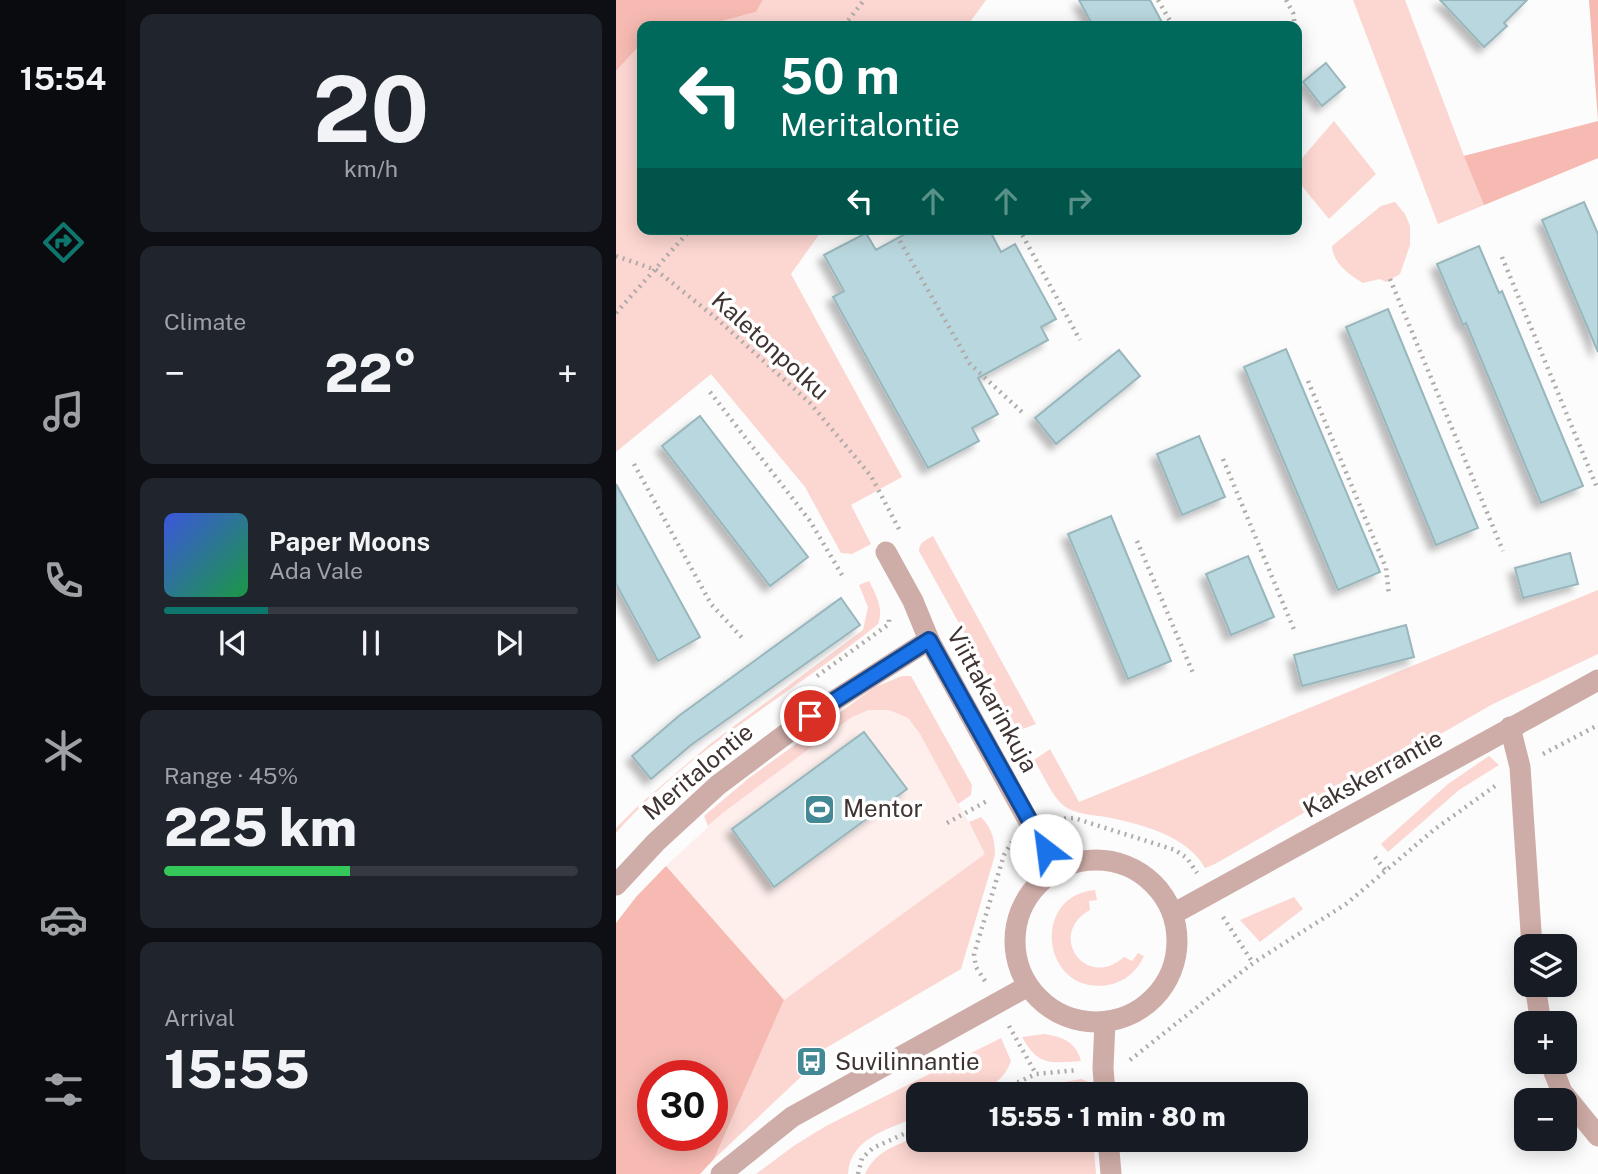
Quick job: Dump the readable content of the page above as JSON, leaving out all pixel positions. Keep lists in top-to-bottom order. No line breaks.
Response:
{"streets":{"street":["Viittakarinkuja","Meritalontie","Kakskerrantie"],"path":["Kaletonpolku"]},"crossings":[["Viittakarinkuja","Meritalontie"],["Viittakarinkuja","Kakskerrantie"]],"places":{"sports":["Mentor"],"bus stop":["Suvilinnantie"]},"page":{"tabs":"15:54","tile":[["20","km/h"],"Climate",["Range · 45%","225 km"],["Arrival","15:55"]],"turn":["50 m","Meritalontie"],"heat":["−","22°","+"],"song":["Paper Moons","Ada Vale"],"map_buttons":["+","−"],"limit":"30","trip":"15:55 · 1 min · 80 m"}}
